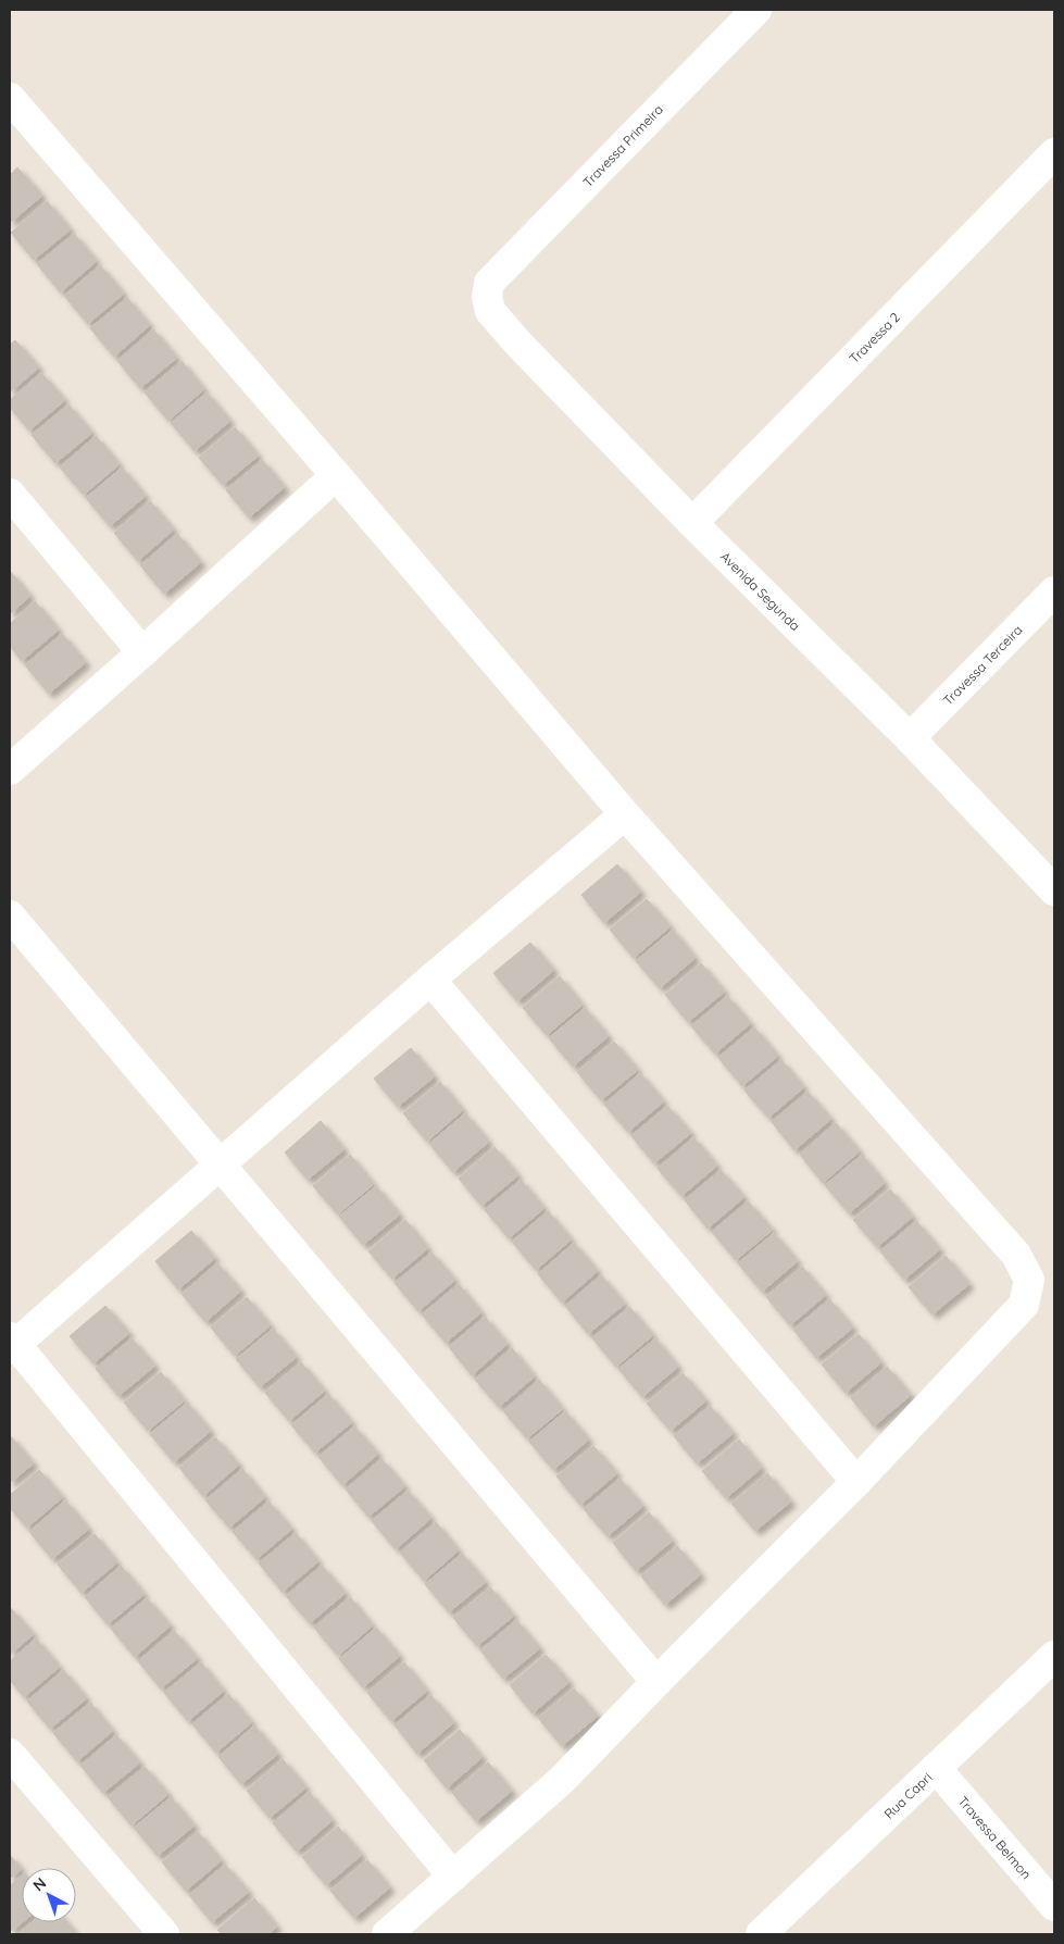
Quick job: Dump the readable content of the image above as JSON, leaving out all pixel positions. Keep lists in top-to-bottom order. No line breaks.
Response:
{"streets":{"street":["Travessa Primeira","Travessa 2","Avenida Segunda","Travessa Terceira","Rua Capri","Travessa Belmon"]},"crossings":[["Travessa Primeira","Avenida Segunda"],["Travessa 2","Avenida Segunda"],["Avenida Segunda","Travessa Terceira"],["Rua Capri","Travessa Belmon"]],"north":"top left"}
